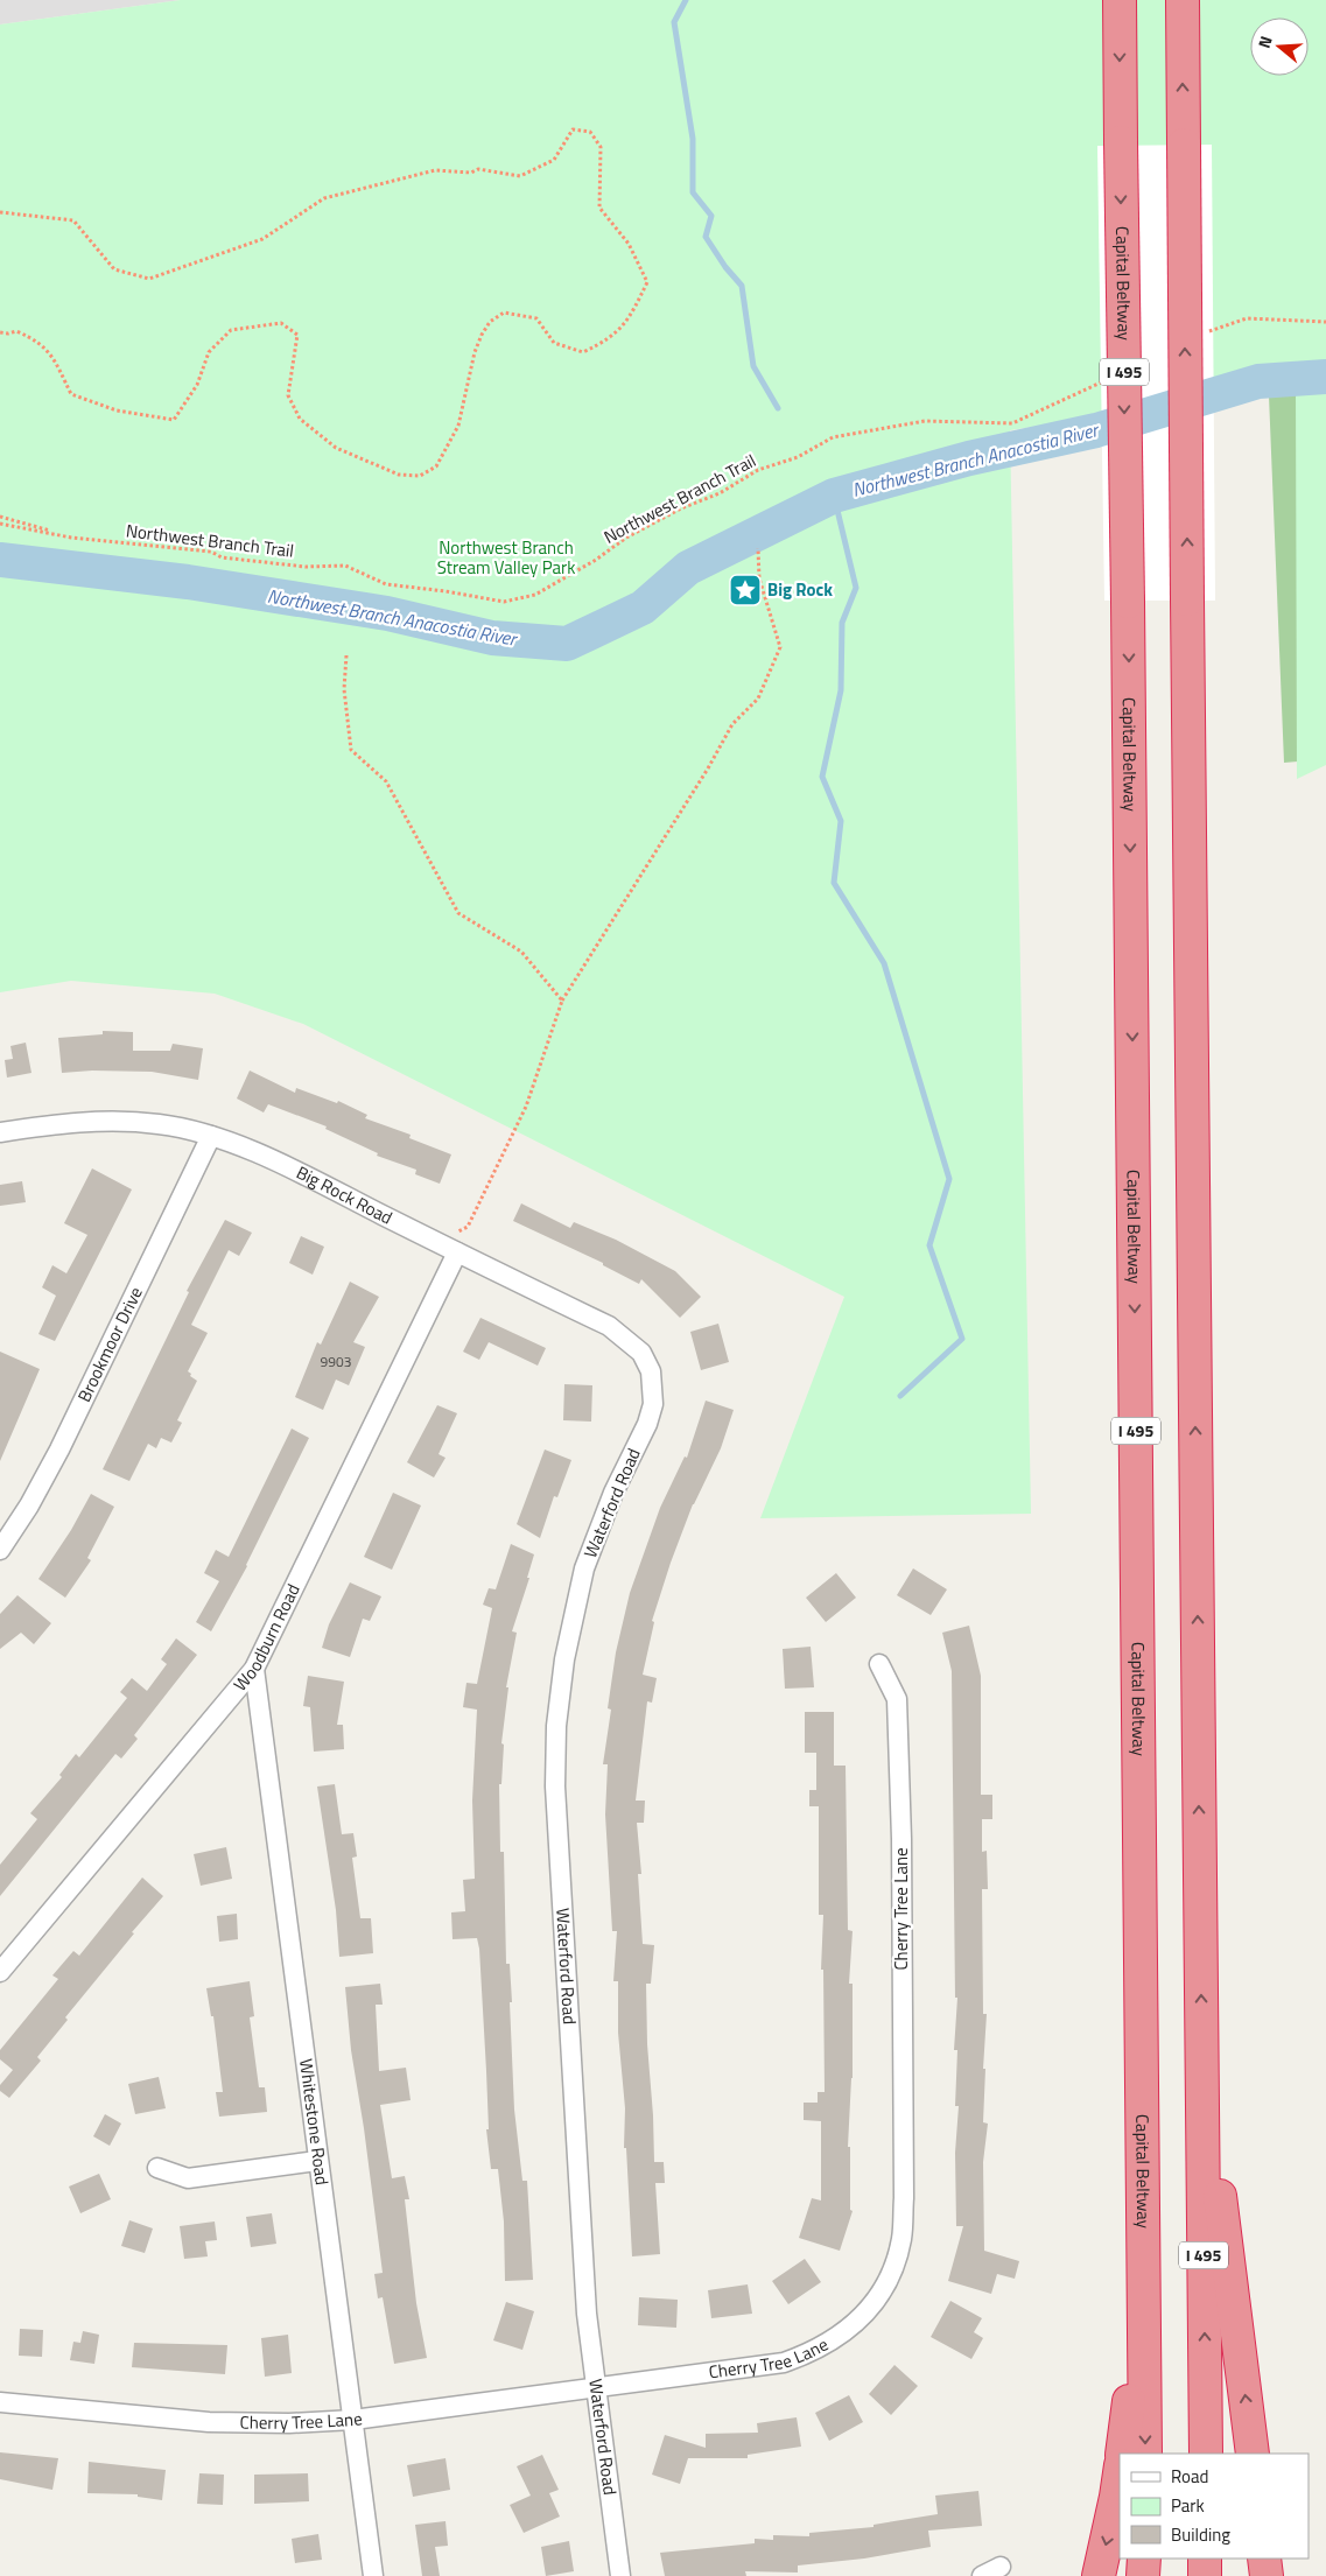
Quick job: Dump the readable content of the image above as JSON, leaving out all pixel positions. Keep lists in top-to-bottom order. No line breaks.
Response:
{"streets":{"highway":["Capital Beltway","I 495"],"street":["Big Rock Road","Brookmoor Drive","Waterford Road","Woodburn Road","Cherry Tree Lane","Whitestone Road"],"path":["Northwest Branch Trail"]},"crossings":[["Big Rock Road","Brookmoor Drive"],["Big Rock Road","Waterford Road"],["Big Rock Road","Woodburn Road"],["Waterford Road","Cherry Tree Lane"],["Woodburn Road","Whitestone Road"],["Cherry Tree Lane","Whitestone Road"]],"water":["Northwest Branch Anacostia River"],"parks":["Northwest Branch Stream Valley Park"],"places":{"place":["Big Rock"]},"house_numbers":["9903"],"legend":["Road","Park","Building"],"north":"left"}
